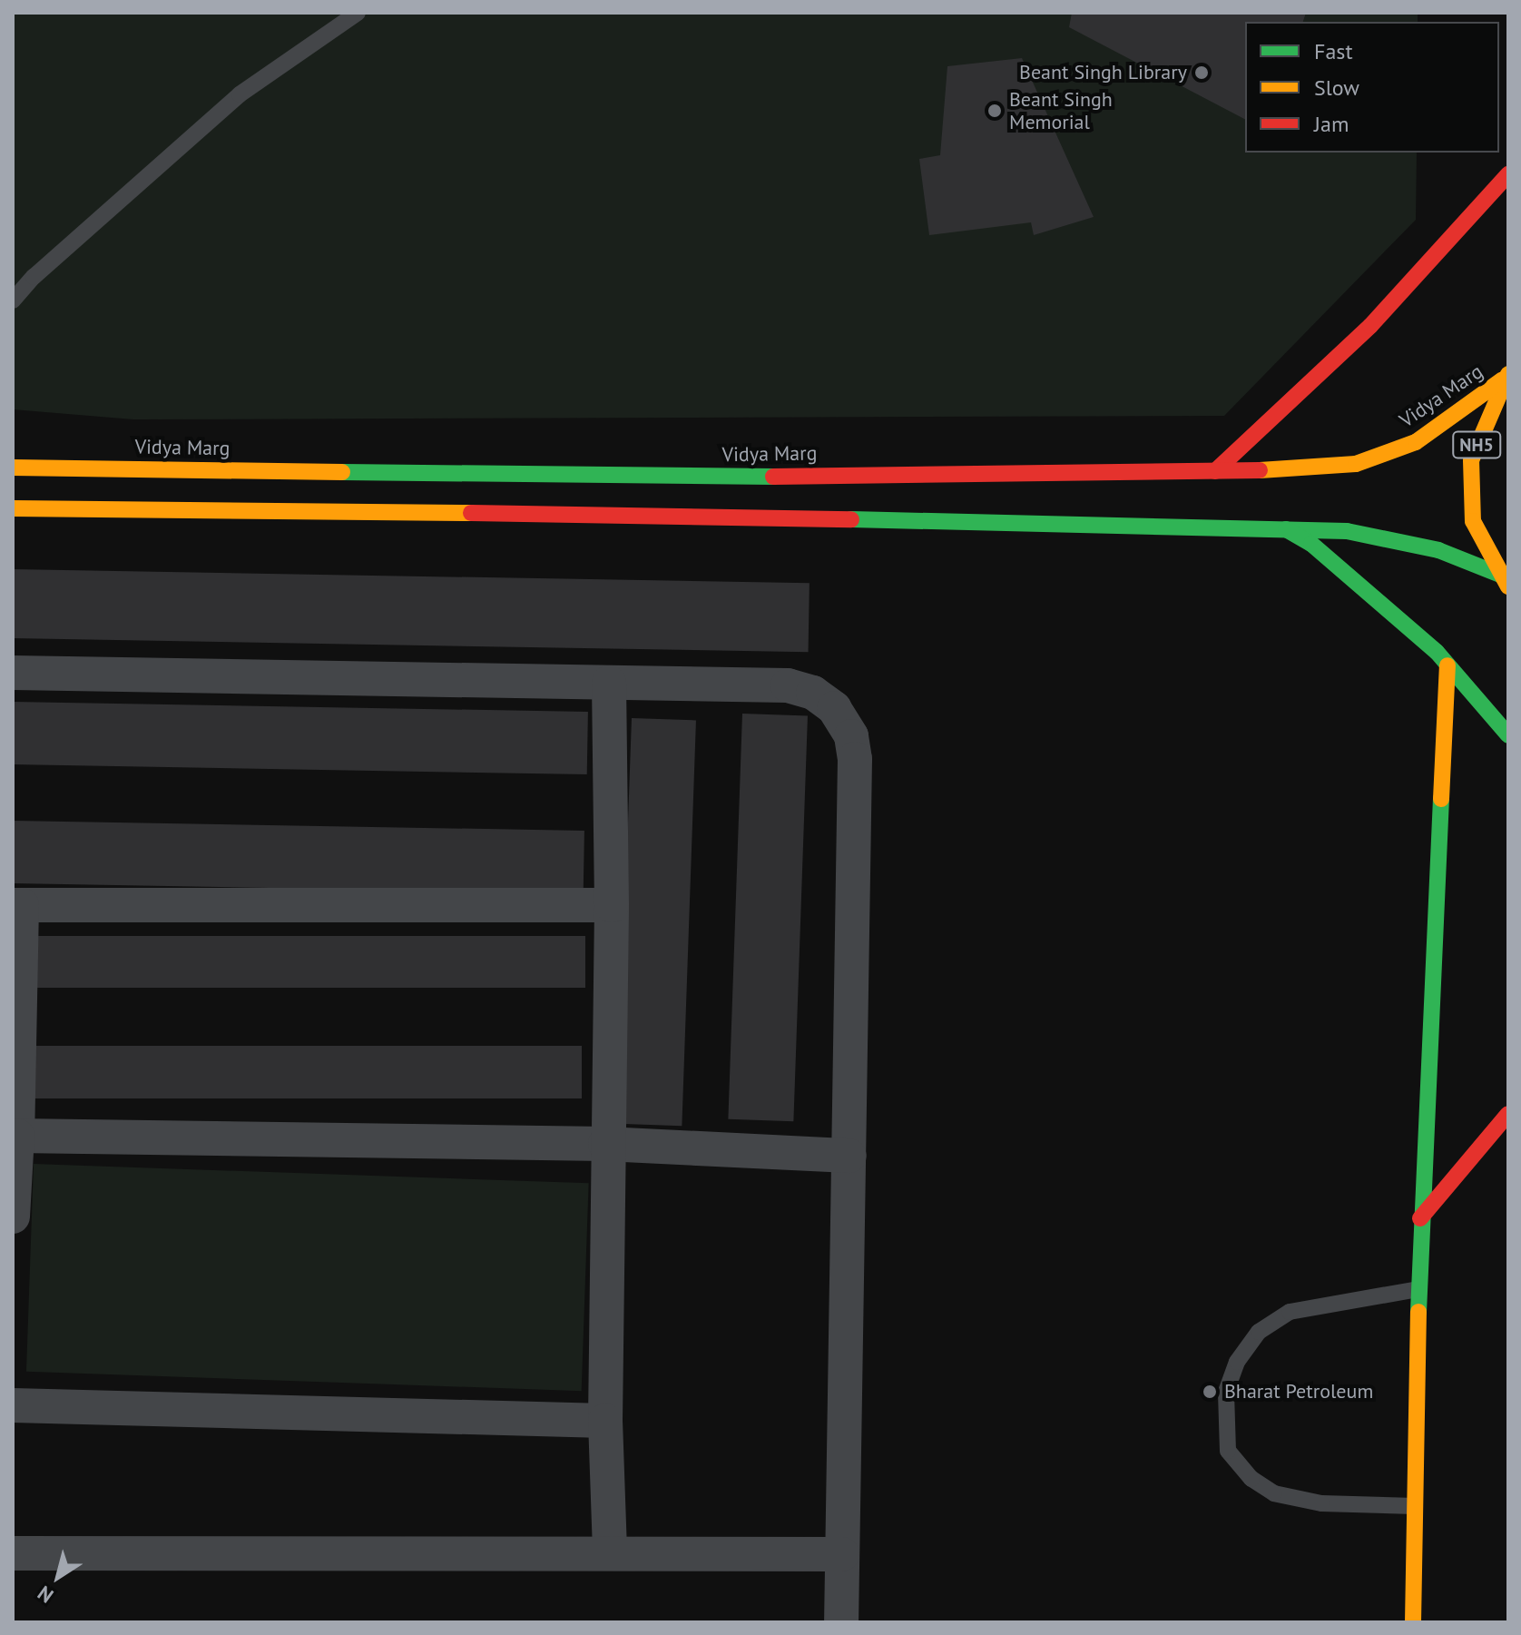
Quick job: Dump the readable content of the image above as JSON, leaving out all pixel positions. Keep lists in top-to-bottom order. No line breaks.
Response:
{"streets":{"main road":["Vidya Marg","NH5"]},"crossings":[["Vidya Marg","NH5"]],"places":["Beant Singh Library","Beant Singh Memorial","Bharat Petroleum"],"legend":["Fast","Slow","Jam"],"north":"bottom left"}
